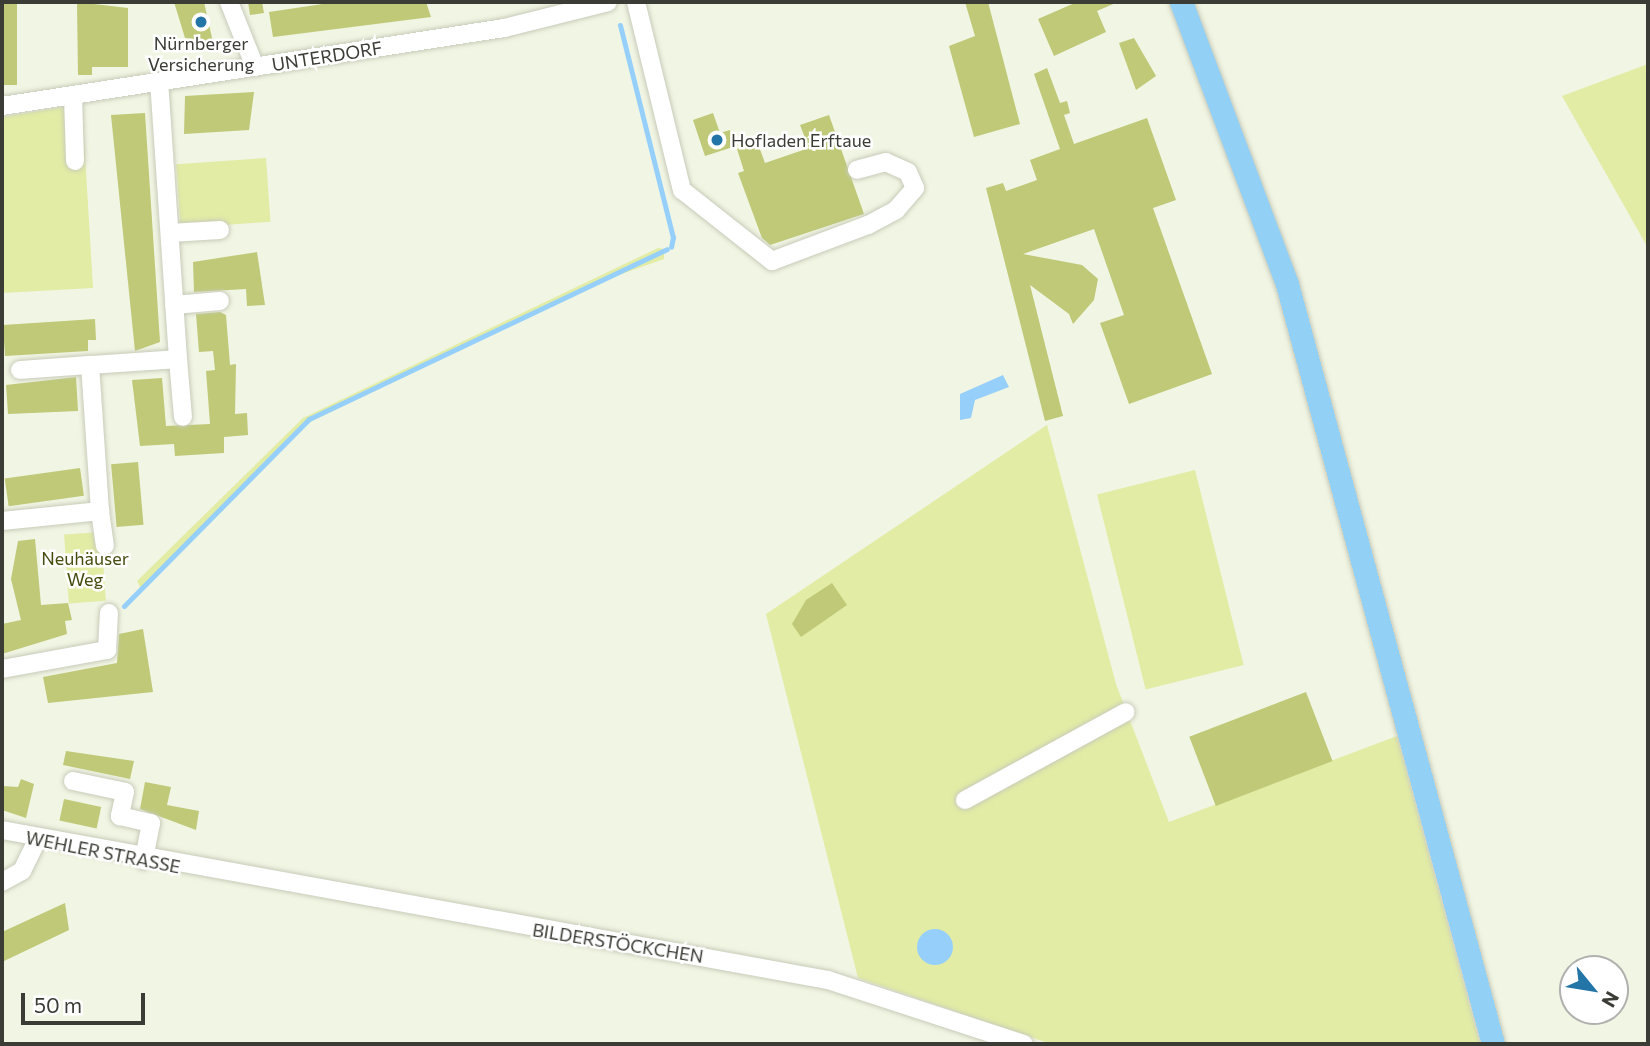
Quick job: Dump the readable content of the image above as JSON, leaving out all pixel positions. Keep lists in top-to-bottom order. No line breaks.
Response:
{"streets":{"street":["UNTERDORF","WEHLER STRASSE","BILDERSTÖCKCHEN"]},"crossings":[["WEHLER STRASSE","BILDERSTÖCKCHEN"]],"parks":["Neuhäuser Weg"],"places":["Nürnberger Versicherung","Hofladen Erftaue"],"scale_bar":"50 m","north":"bottom right"}
